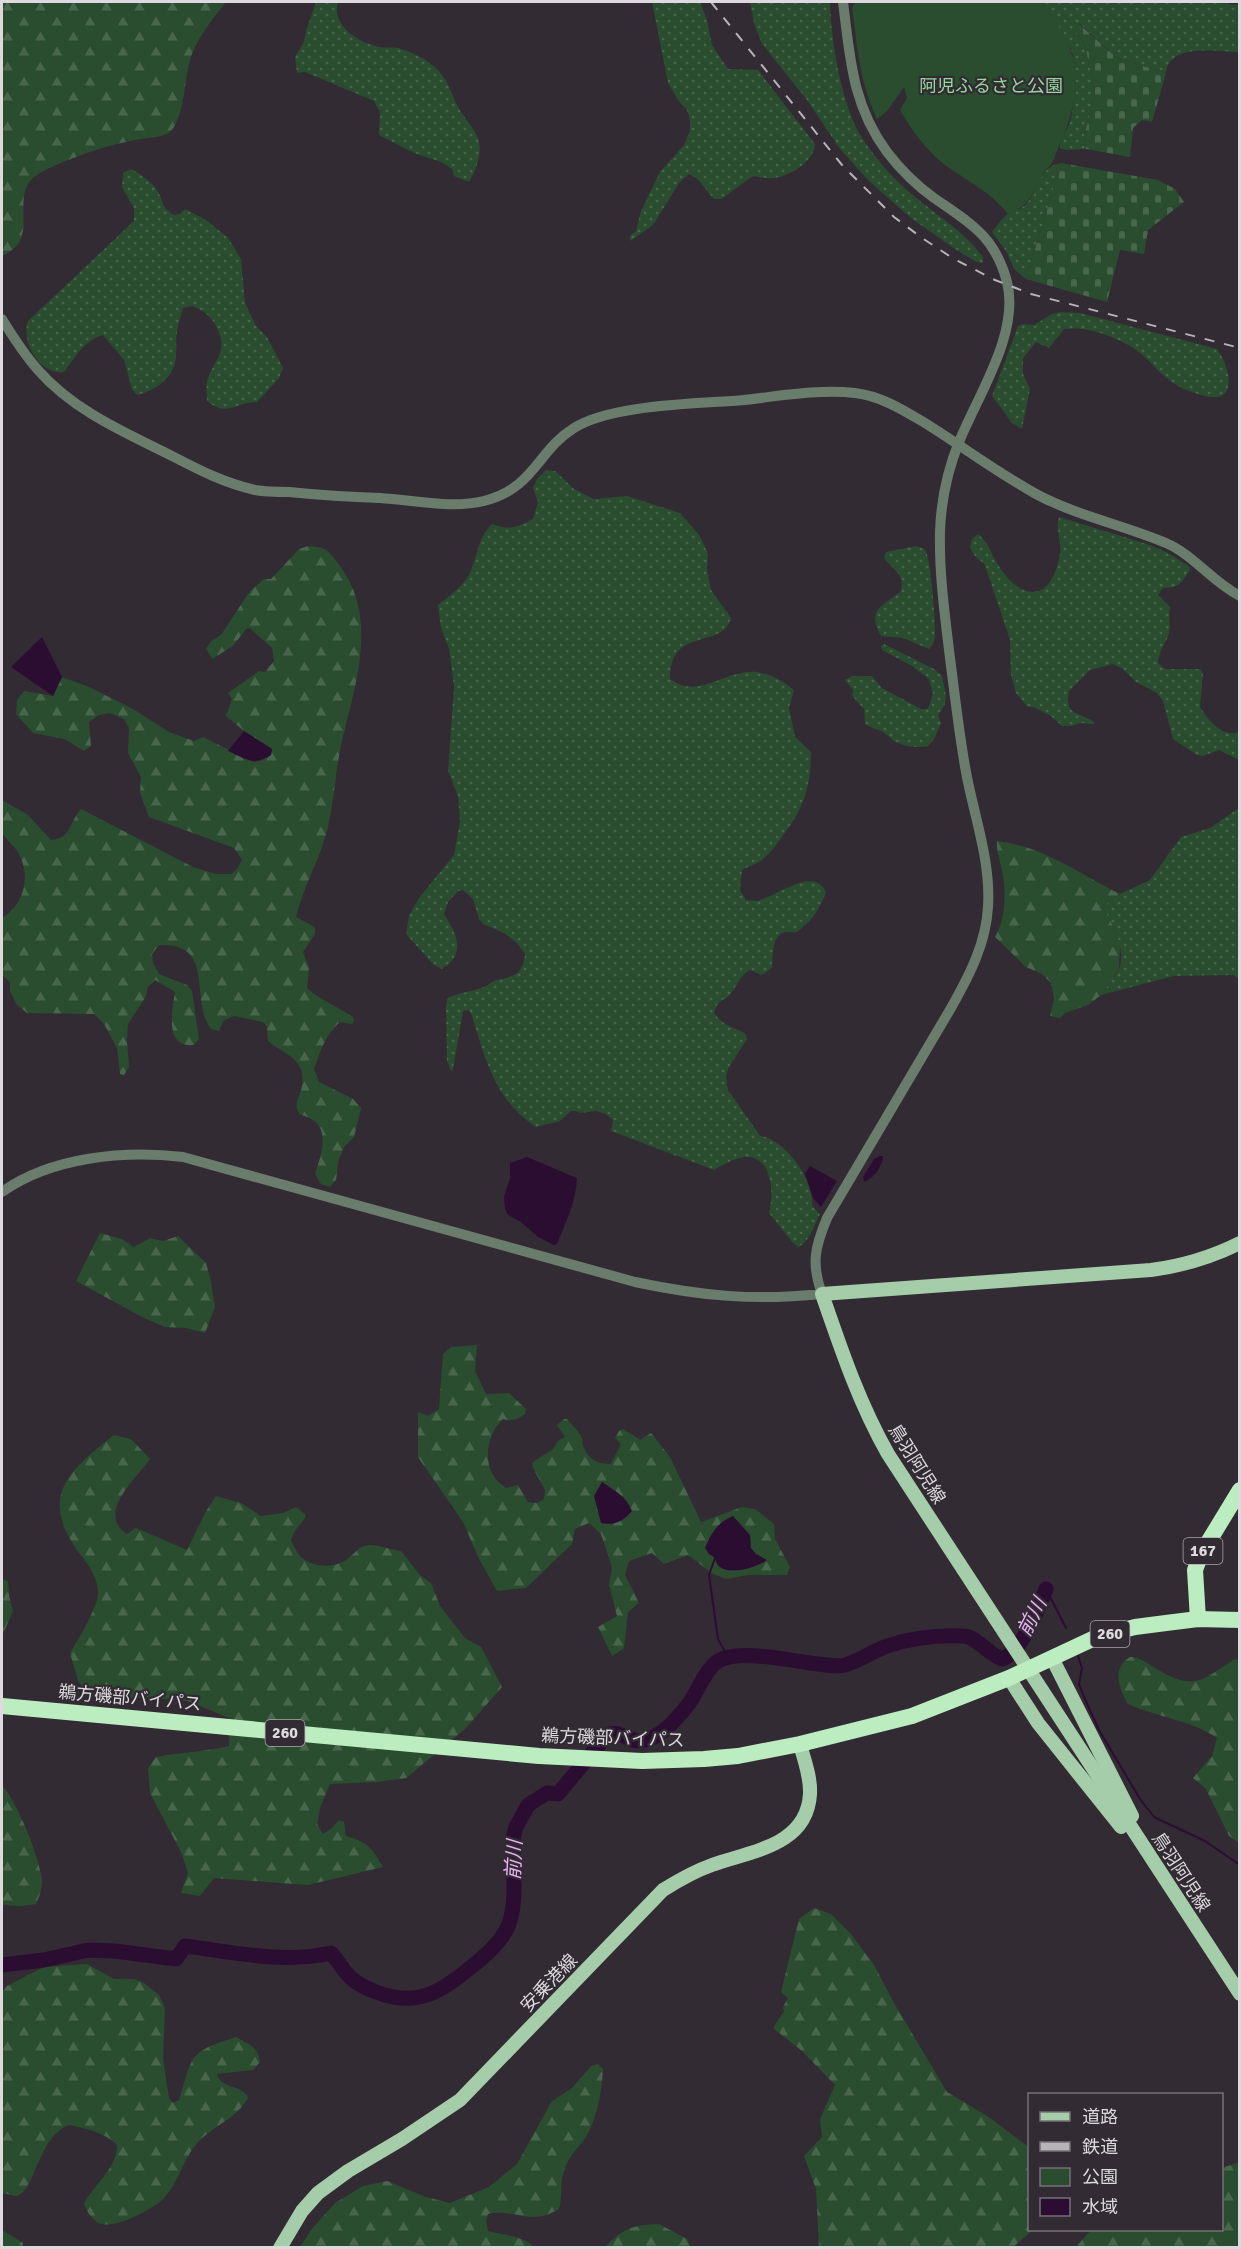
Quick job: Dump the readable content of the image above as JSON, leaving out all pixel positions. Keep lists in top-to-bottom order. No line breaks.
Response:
{"streets":{"highway":["167","260","鵜方磯部バイパス"],"main road":["鳥羽阿児線","安乗港線"]},"crossings":[["167","鵜方磯部バイパス"],["鵜方磯部バイパス","安乗港線"]],"water":["前川"],"parks":["阿児ふるさと公園"],"legend":["道路","鉄道","公園","水域"]}
